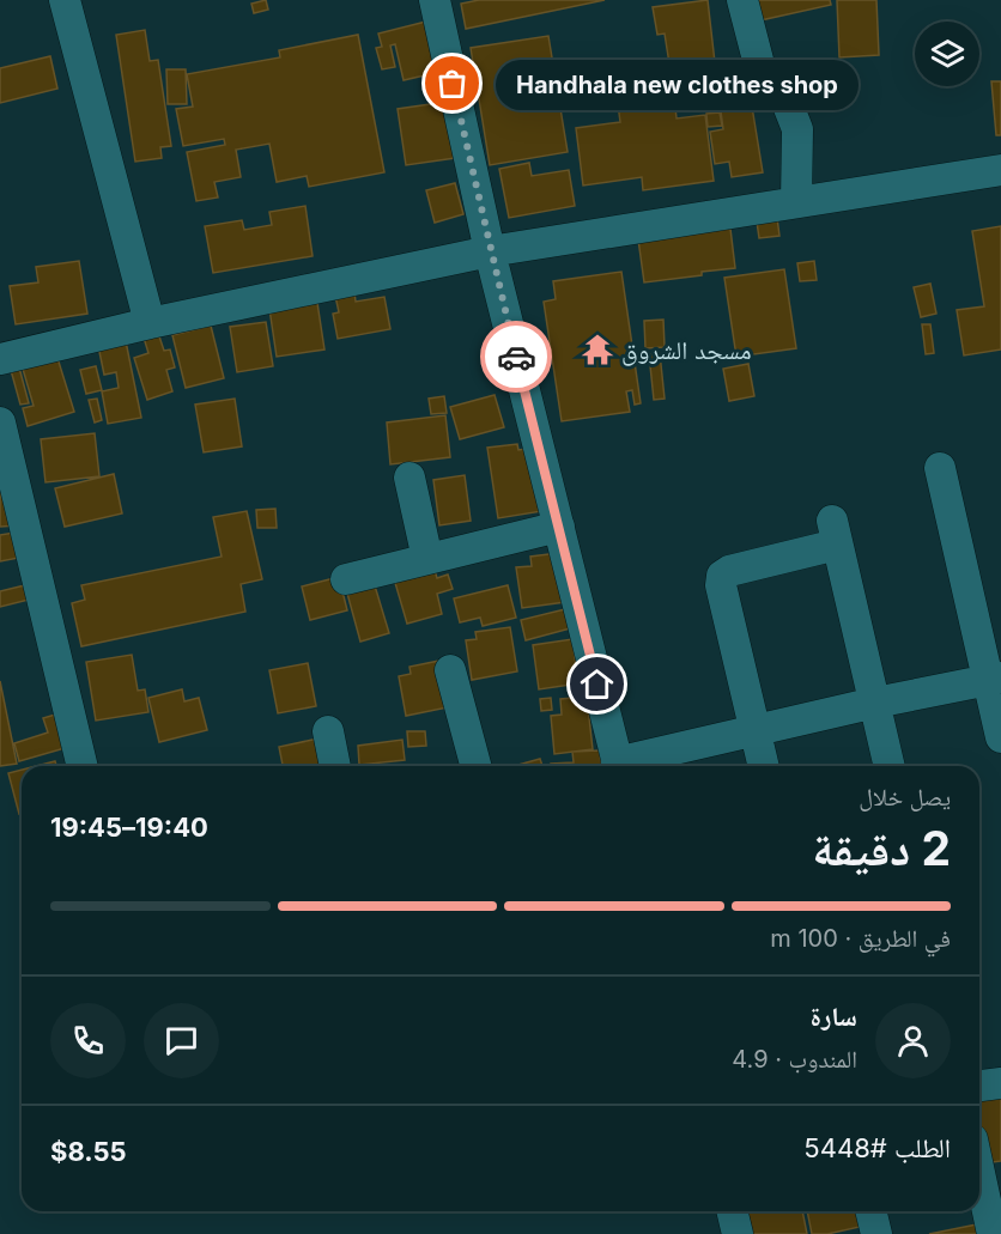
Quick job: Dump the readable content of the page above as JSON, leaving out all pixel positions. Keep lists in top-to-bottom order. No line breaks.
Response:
{"places":{"other":["Handhala new clothes shop"],"temple":["مسجد الشروق"]},"page":{"bubble":"Handhala new clothes shop","heading":["2 دقيقة","يصل خلال","19:40–19:45"],"panel":["سارة","المندوب · 4.9","الطلب #5448","$8.55"],"bar":"في الطريق · 100 m"}}
